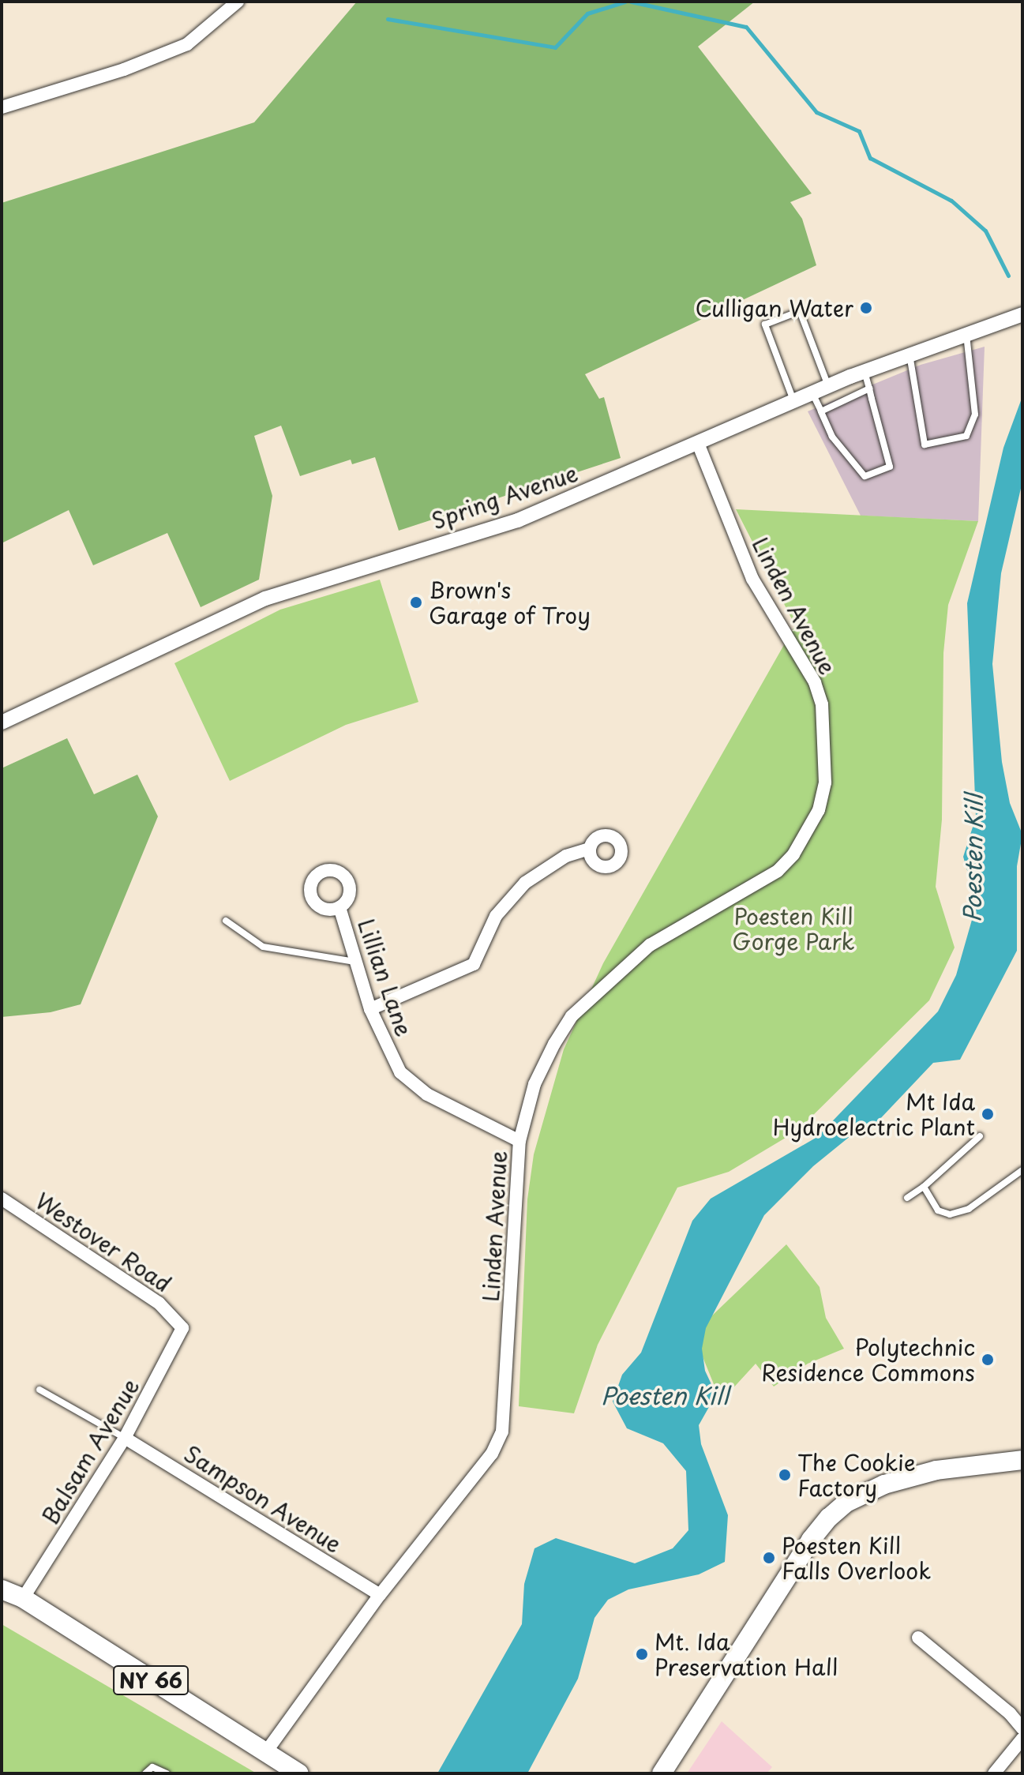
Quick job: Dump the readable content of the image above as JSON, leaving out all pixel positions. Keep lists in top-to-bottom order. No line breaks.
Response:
{"streets":{"main road":["NY 66"],"street":["Spring Avenue","Linden Avenue","Lillian Lane","Westover Road","Balsam Avenue","Sampson Avenue"]},"crossings":[["Spring Avenue","Linden Avenue"],["Linden Avenue","Lillian Lane"],["Linden Avenue","Sampson Avenue"],["Linden Avenue","NY 66"],["Westover Road","Balsam Avenue"],["Balsam Avenue","Sampson Avenue"],["Balsam Avenue","NY 66"]],"water":["Poesten Kill"],"parks":["Poesten Kill Gorge Park"],"places":["Culligan Water","Brown's Garage of Troy","Mt Ida Hydroelectric Plant","Polytechnic Residence Commons","The Cookie Factory","Poesten Kill Falls Overlook","Mt. Ida Preservation Hall"]}
